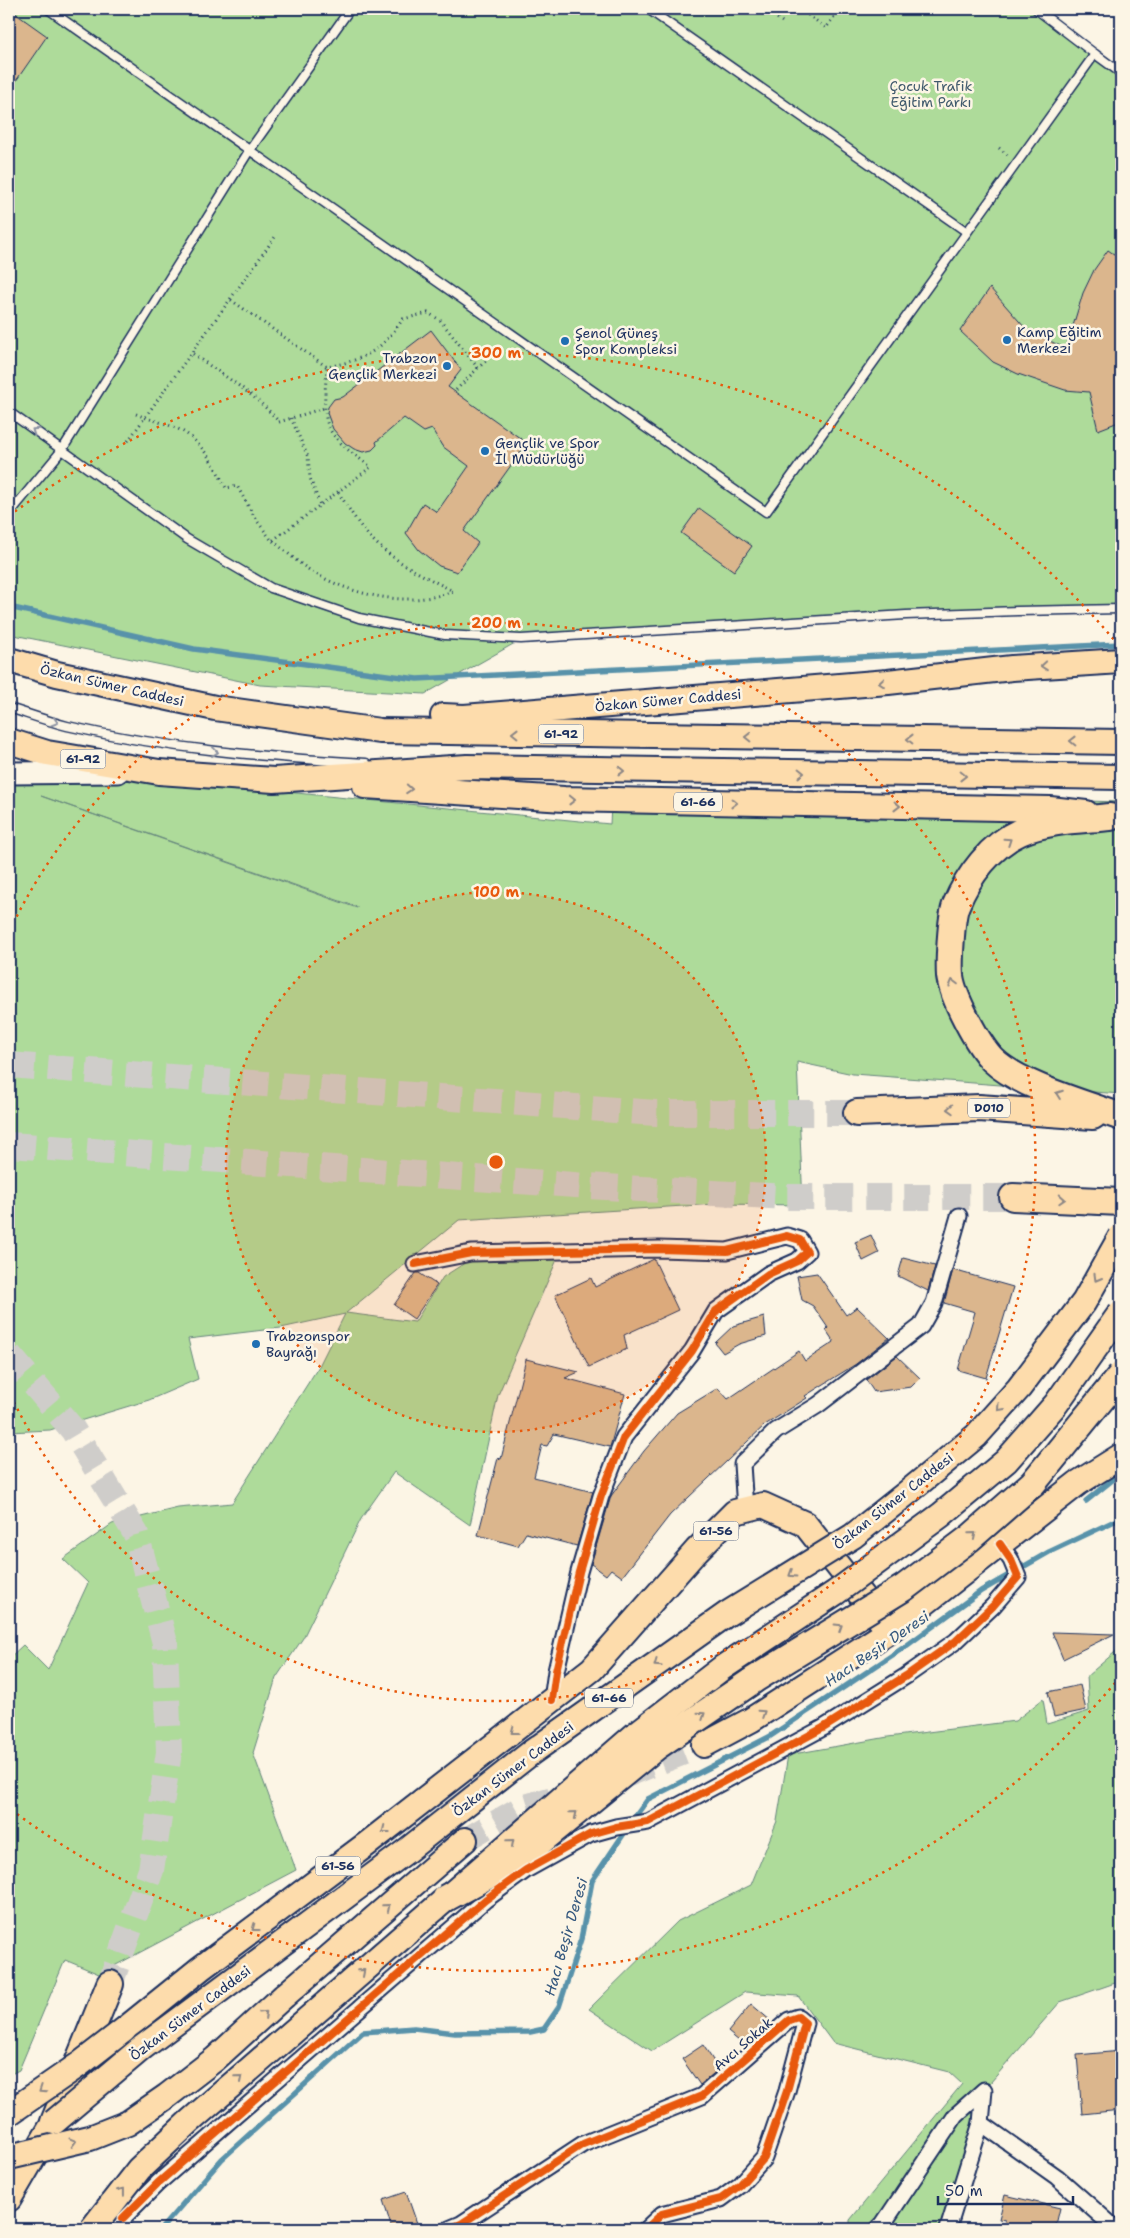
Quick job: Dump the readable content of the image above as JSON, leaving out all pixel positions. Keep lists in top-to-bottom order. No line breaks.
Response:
{"streets":{"highway":["D010"],"main road":["Özkan Sümer Caddesi","61-92","61-66","61-56"],"street":["Avcı Sokak"]},"crossings":[["61-92","61-66"]],"water":["Hacı Beşir Deresi"],"parks":["Çocuk Trafik Eğitim Parkı"],"places":["Kamp Eğitim Merkezi","Şenol Güneş Spor Kompleksi","Trabzon Gençlik Merkezi","Gençlik ve Spor İl Müdürlüğü","Trabzonspor Bayrağı"],"scale_bar":"50 m","rings":["300 m","200 m","100 m"]}
